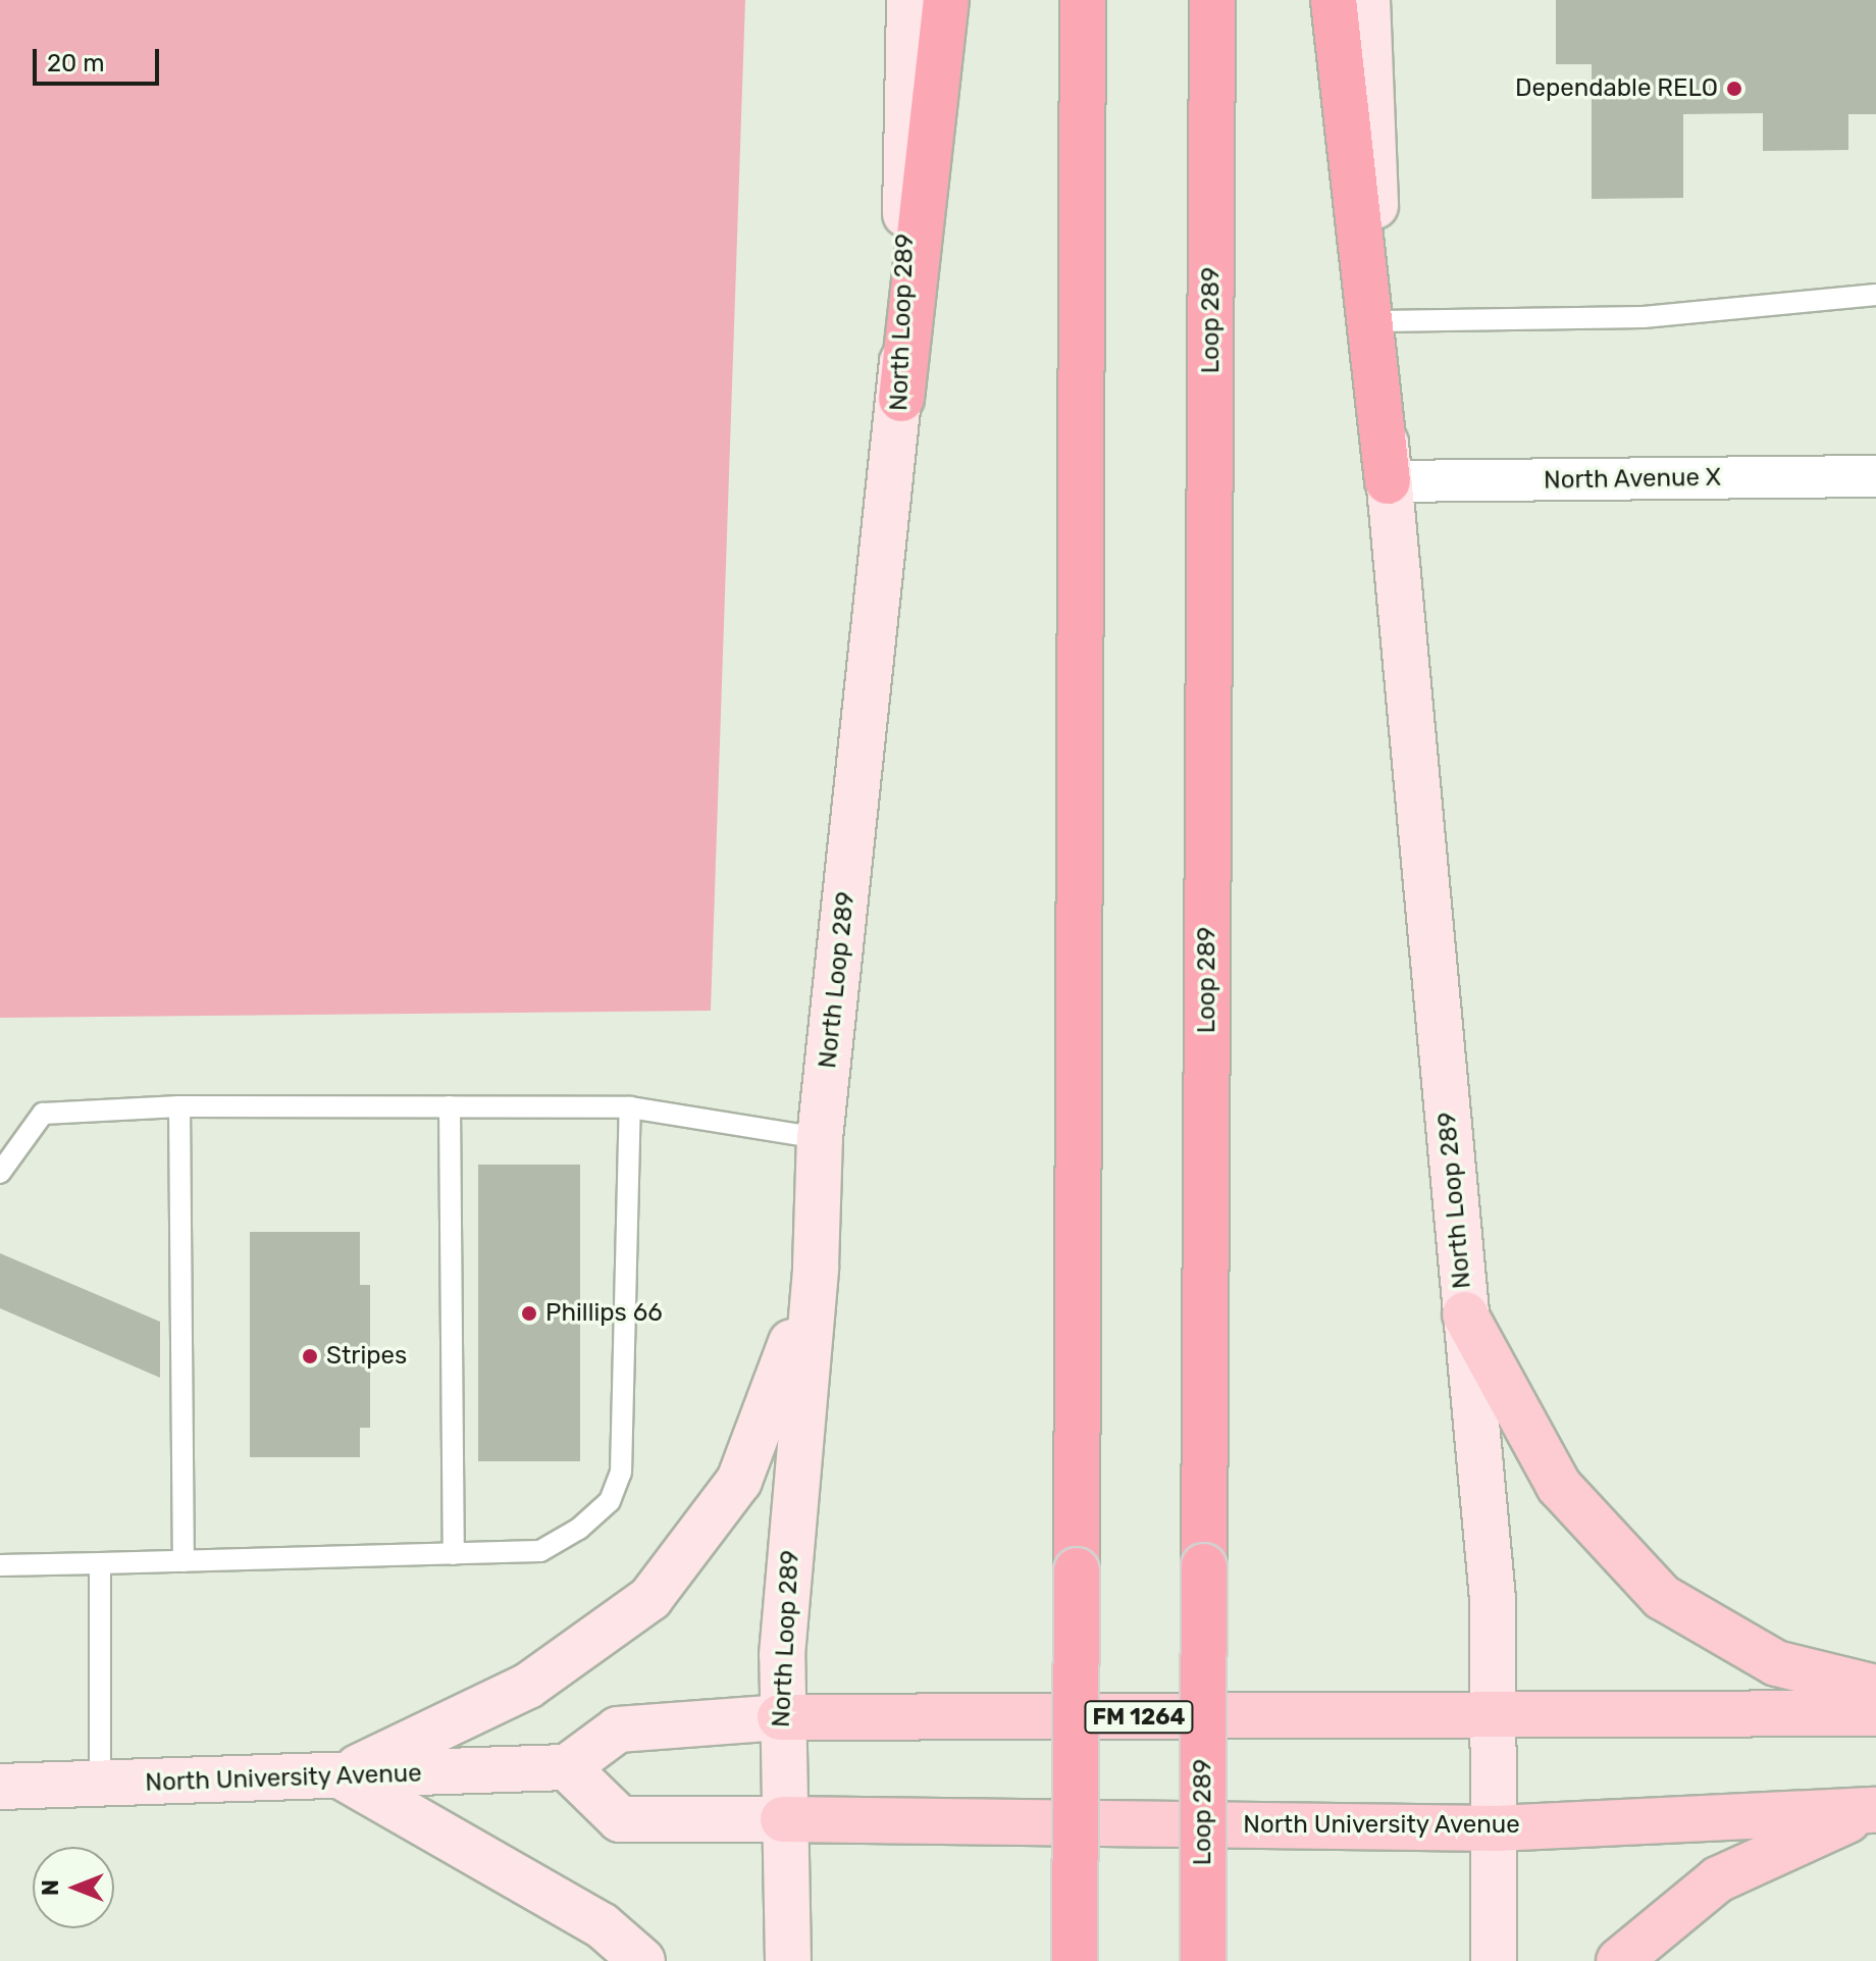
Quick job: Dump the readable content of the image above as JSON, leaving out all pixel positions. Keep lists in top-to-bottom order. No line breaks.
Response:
{"streets":{"highway":["Loop 289"],"main road":["North Loop 289","FM 1264","North University Avenue"],"street":["North Avenue X"]},"crossings":[["North Loop 289","North Avenue X"],["North Loop 289","FM 1264"],["North Loop 289","North University Avenue"],["FM 1264","North University Avenue"]],"places":["Dependable RELO","Phillips 66","Stripes"],"scale_bar":"20 m","north":"left"}
